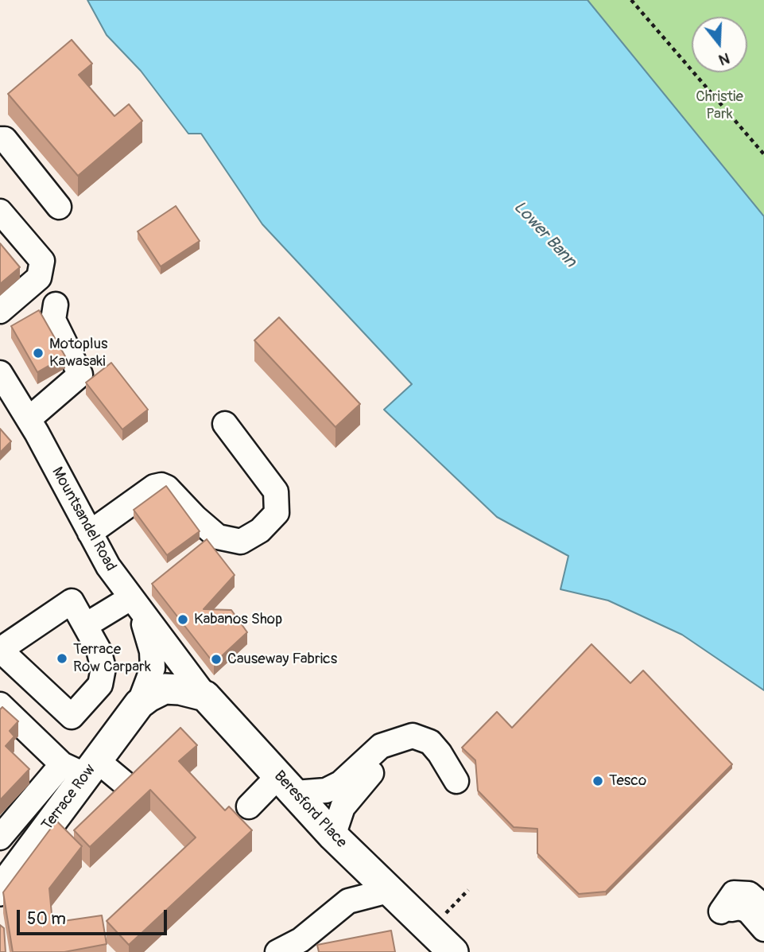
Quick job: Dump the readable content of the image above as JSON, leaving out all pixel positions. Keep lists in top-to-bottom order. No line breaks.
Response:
{"streets":{"main road":["Terrace Row","Beresford Place"],"street":["Mountsandel Road"]},"crossings":[["Mountsandel Road","Terrace Row"],["Mountsandel Road","Beresford Place"],["Terrace Row","Beresford Place"]],"water":["Lower Bann"],"parks":["Christie Park"],"places":["Motoplus Kawasaki","Kabanos Shop","Terrace Row Carpark","Causeway Fabrics","Tesco"],"scale_bar":"50 m","north":"bottom"}
